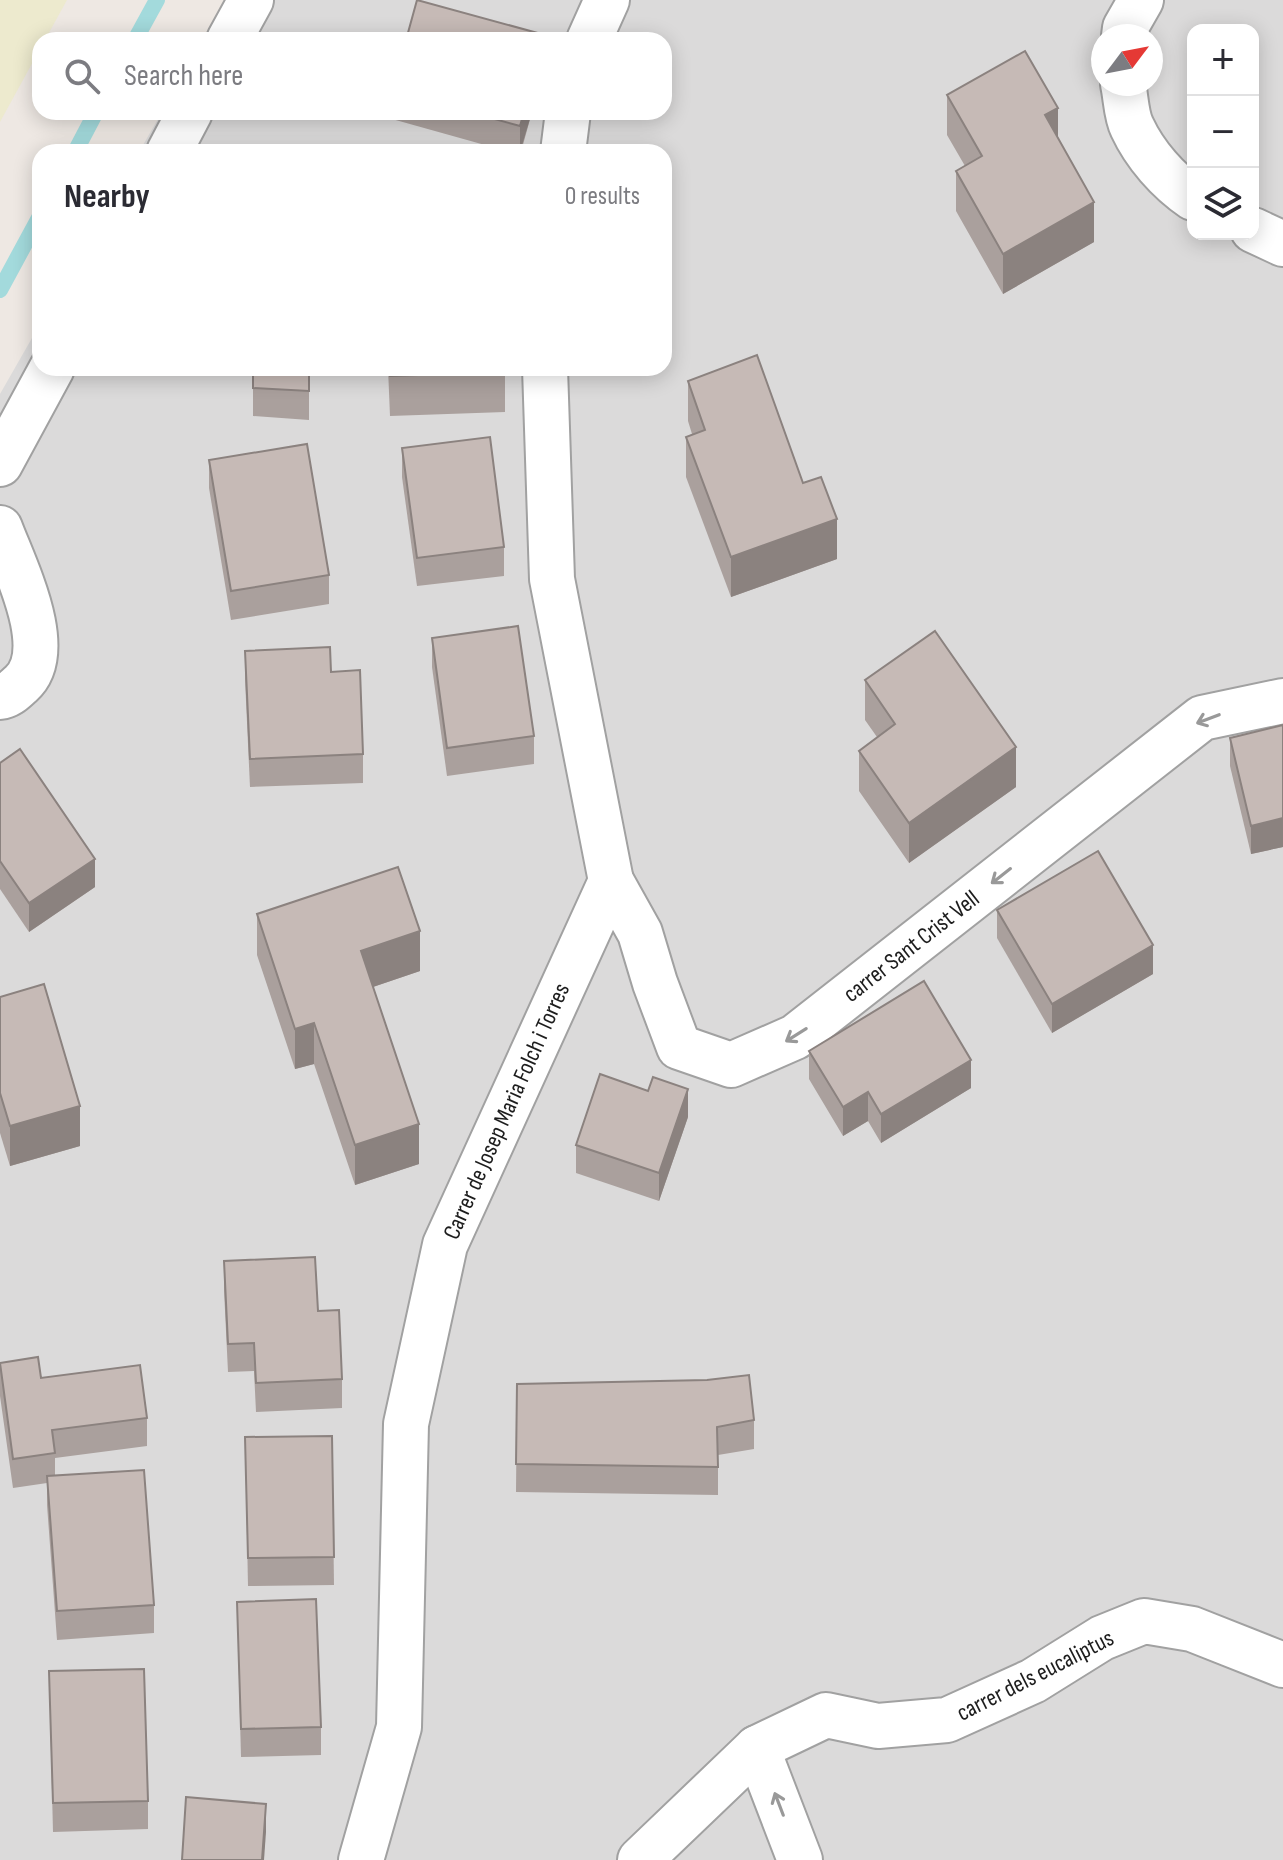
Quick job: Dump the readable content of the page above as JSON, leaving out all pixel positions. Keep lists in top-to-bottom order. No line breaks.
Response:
{"streets":{"street":["carrer Sant Crist Vell","Carrer de Josep Maria Folch i Torres","carrer dels eucaliptus"]},"crossings":[["carrer Sant Crist Vell","Carrer de Josep Maria Folch i Torres"]],"north":"top right","page":{"map_buttons":["+","−"],"search":"Search here","heading":["Nearby","0 results"]}}
